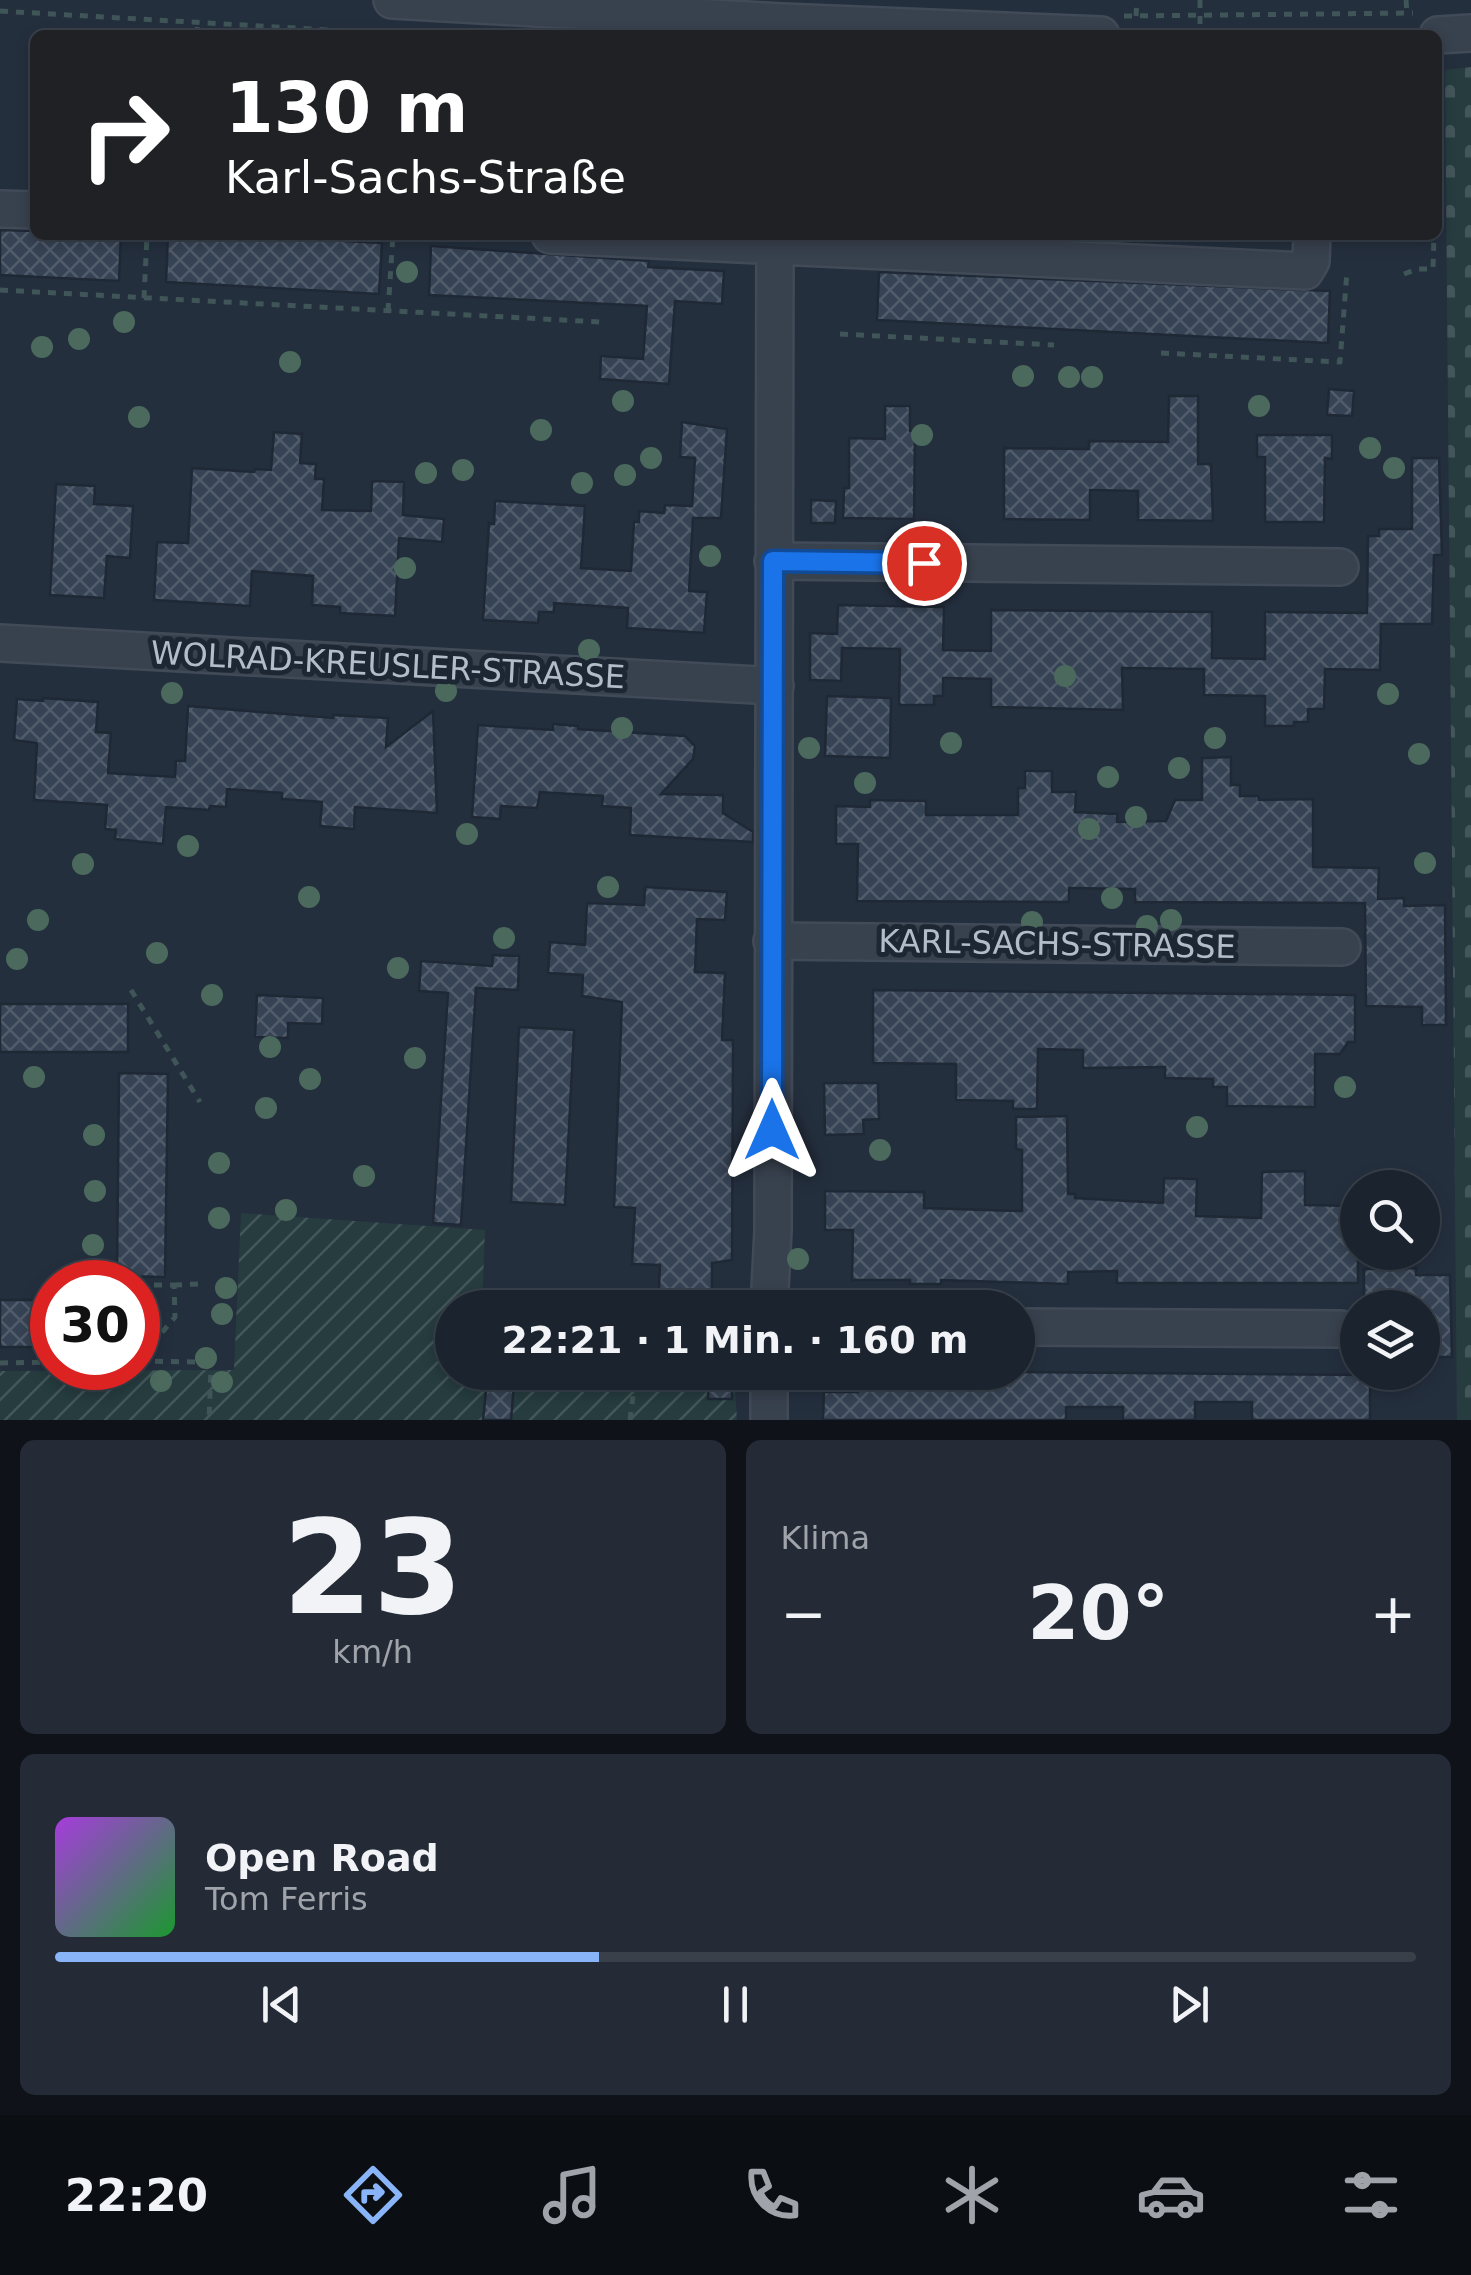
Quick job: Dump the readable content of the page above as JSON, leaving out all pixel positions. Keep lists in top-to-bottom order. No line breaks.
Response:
{"streets":{"street":["WOLRAD-KREUSLER-STRASSE","KARL-SACHS-STRASSE"]},"page":{"turn":["130 m","Karl-Sachs-Straße"],"limit":"30","trip":"22:21 · 1 Min. · 160 m","tile":[["23","km/h"],"Klima"],"heat":["−","20°","+"],"song":["Open Road","Tom Ferris"],"tabs":"22:20"}}
